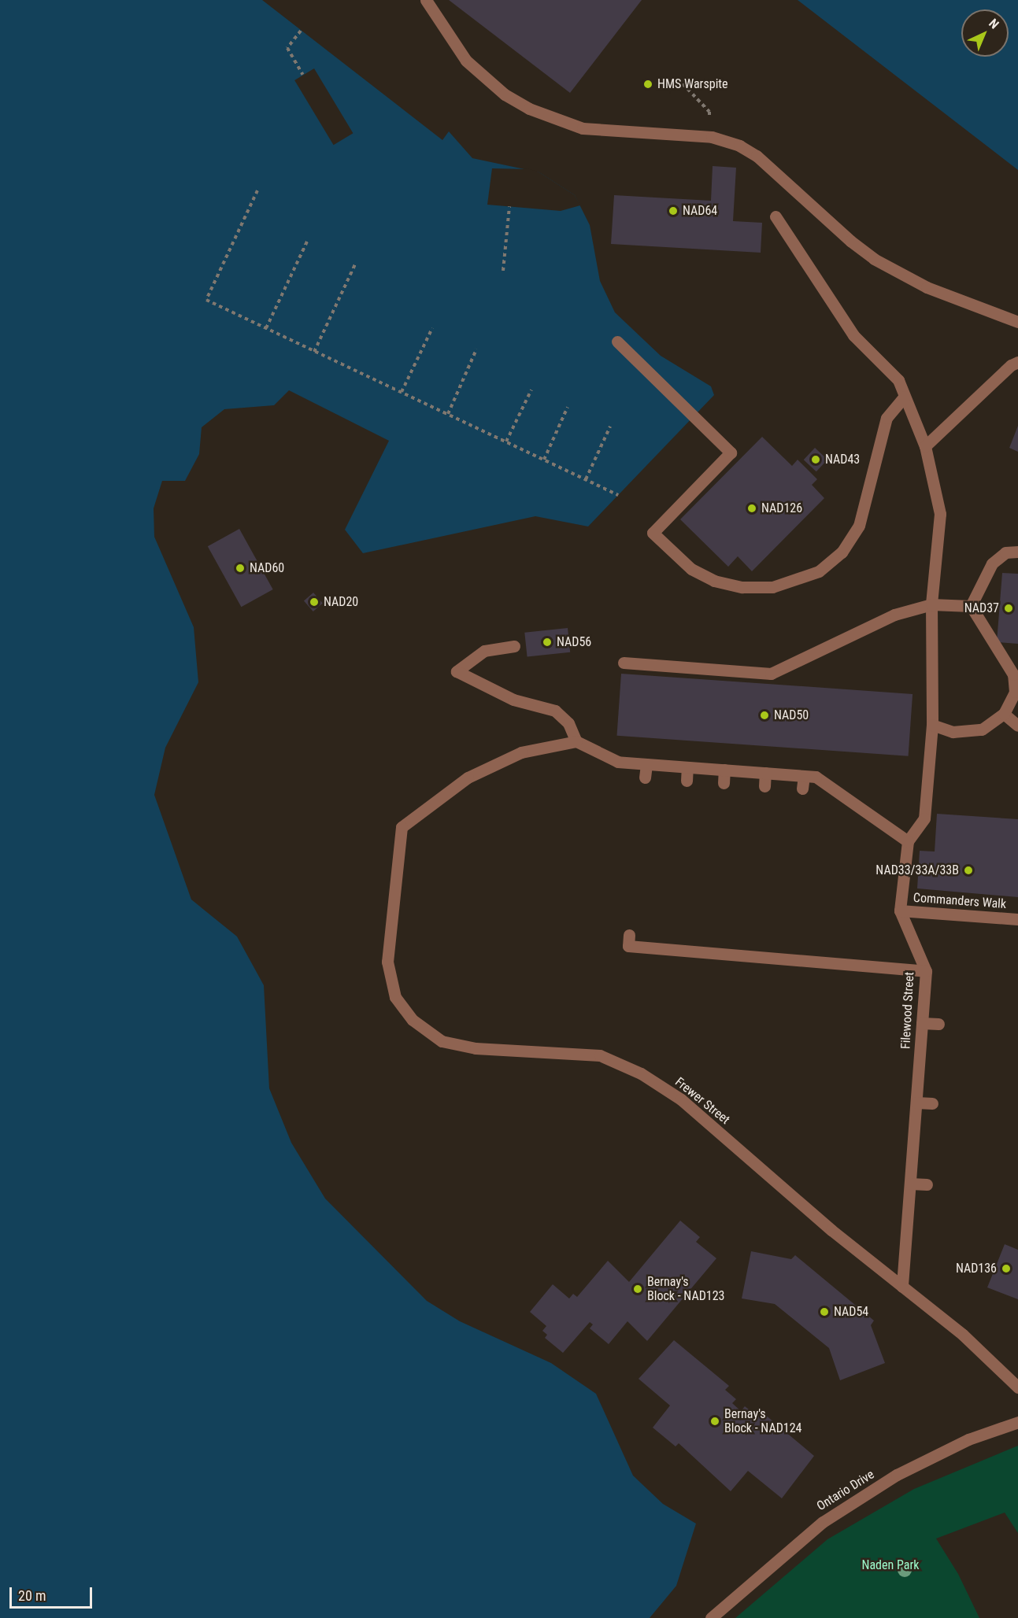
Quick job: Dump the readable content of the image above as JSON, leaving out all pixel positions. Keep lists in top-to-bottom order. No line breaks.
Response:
{"streets":{"lane":["Commanders Walk","Filewood Street","Frewer Street","Ontario Drive"]},"crossings":[["Commanders Walk","Filewood Street"],["Filewood Street","Frewer Street"]],"parks":["Naden Park"],"places":["HMS Warspite","NAD64","NAD43","NAD126","NAD60","NAD20","NAD37","NAD56","NAD50","NAD33/33A/33B","NAD136","Bernay's Block - NAD123","NAD54","Bernay's Block - NAD124"],"scale_bar":"20 m","north":"top right"}
